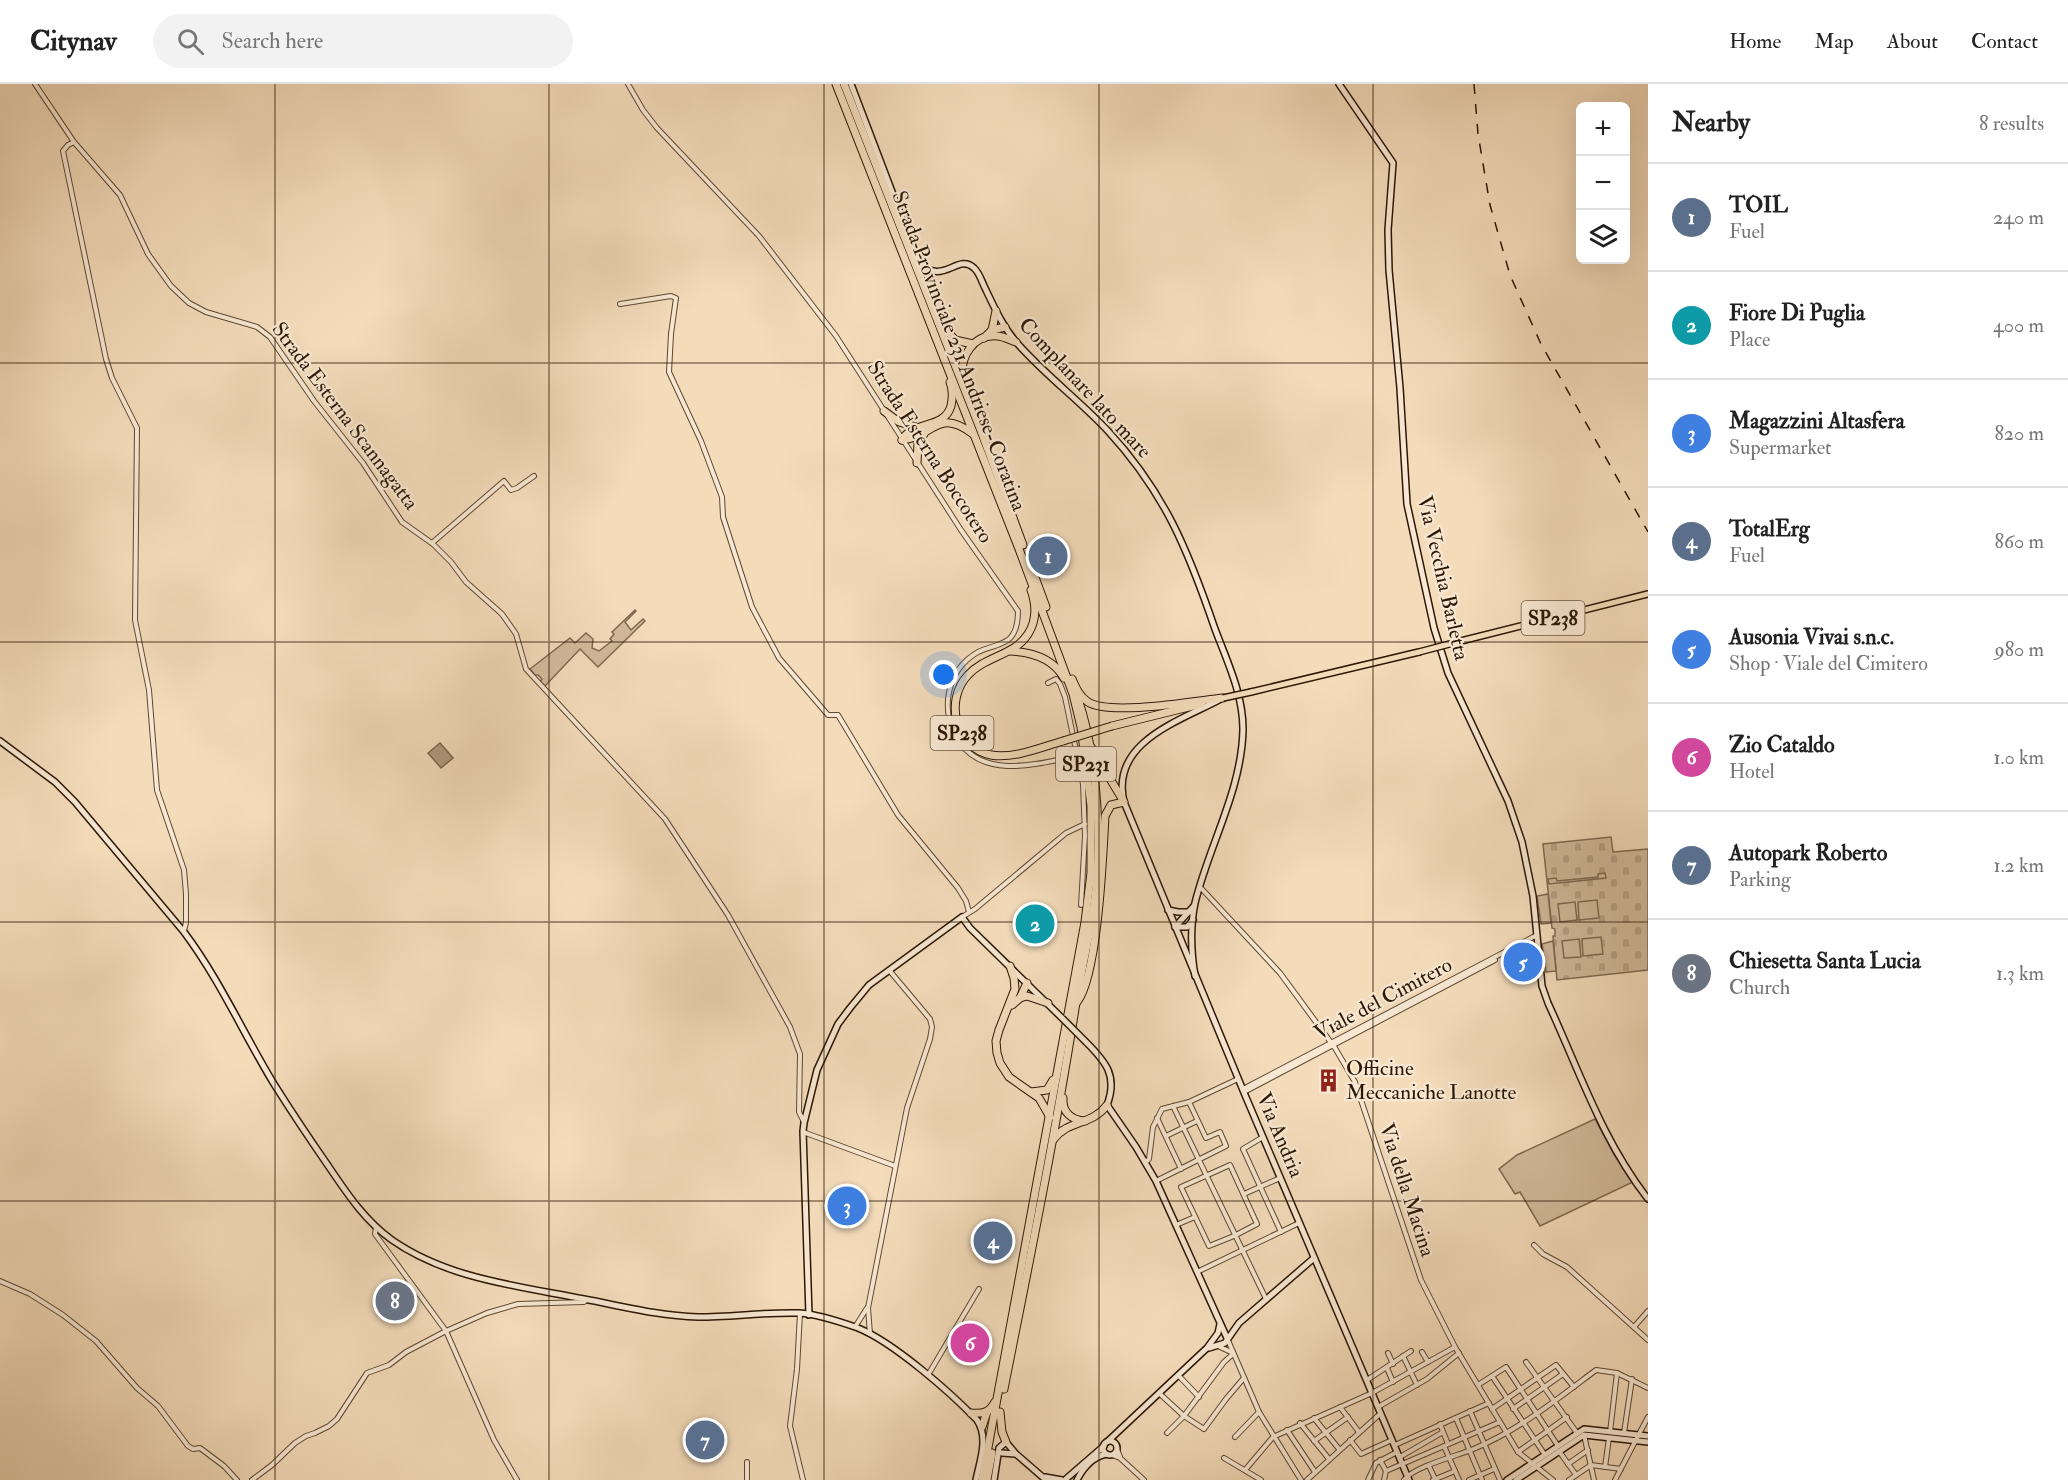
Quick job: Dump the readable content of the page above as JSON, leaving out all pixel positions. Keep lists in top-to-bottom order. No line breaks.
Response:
{"streets":{"highway":["Strada Provinciale 231 Andriese-Coratina","SP238","SP231"],"street":["Complanare lato mare","Strada Esterna Scannagatta","Strada Esterna Boccotero","Via Vecchia Barletta","Viale del Cimitero","Via Andria","Via della Macina"]},"crossings":[["Complanare lato mare","Via della Macina"],["Via Vecchia Barletta","Viale del Cimitero"],["SP238","Via Andria"],["Viale del Cimitero","Via Andria"],["Viale del Cimitero","Via della Macina"]],"places":{"building":["Officine Meccaniche Lanotte"]},"page":{"header":"Citynav","search":"Search here","nav":["Home","Map","About","Contact"],"heading":["Nearby","8 results"],"map_buttons":["+","−"],"list":[{"mark":"1","name":"TOIL","note":"Fuel","value":"240 m"},{"mark":"2","name":"Fiore Di Puglia","note":"Place","value":"400 m"},{"mark":"3","name":"Magazzini Altasfera","note":"Supermarket","value":"820 m"},{"mark":"4","name":"TotalErg","note":"Fuel","value":"860 m"},{"mark":"5","name":"Ausonia Vivai s.n.c.","note":"Shop · Viale del Cimitero","value":"980 m"},{"mark":"6","name":"Zio Cataldo","note":"Hotel","value":"1.0 km"},{"mark":"7","name":"Autopark Roberto","note":"Parking","value":"1.2 km"},{"mark":"8","name":"Chiesetta Santa Lucia","note":"Church","value":"1.3 km"}],"pins":["1","2","5","3","4","8","6","7"]}}
